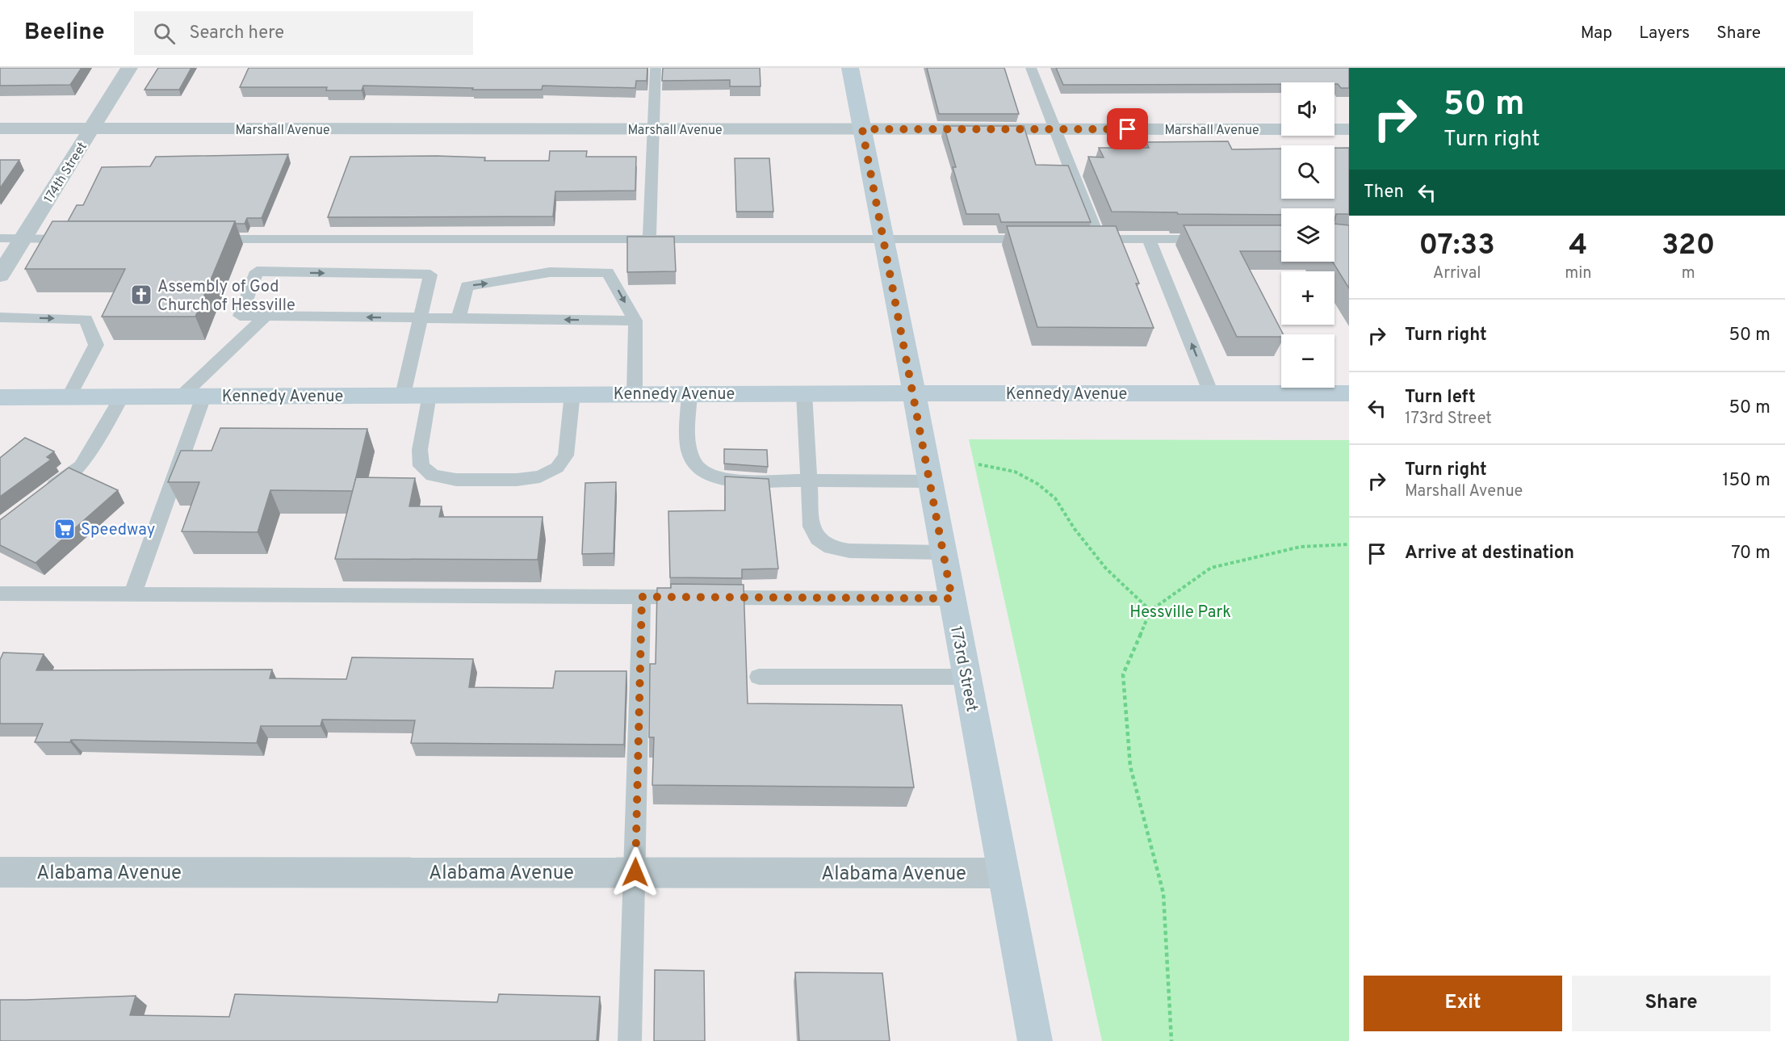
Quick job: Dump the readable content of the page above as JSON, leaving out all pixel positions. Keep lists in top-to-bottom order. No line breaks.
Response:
{"streets":{"main road":["Kennedy Avenue","173rd Street"],"street":["Marshall Avenue","174th Street","Alabama Avenue"]},"crossings":[["Marshall Avenue","174th Street"],["Marshall Avenue","173rd Street"],["Kennedy Avenue","173rd Street"],["173rd Street","Alabama Avenue"]],"parks":["Hessville Park"],"places":{"church":["Assembly of God Church of Hessville"],"supermarket":["Speedway"]},"page":{"header":"Beeline","search":"Search here","nav":["Map","Layers","Share"],"turn":["50 m","Turn right"],"map_buttons":["+","−"],"then":"Then","eta":["07:33","Arrival","4","min","320","m"],"list":[{"name":"Turn right","value":"50 m"},{"name":"Turn left","note":"173rd Street","value":"50 m"},{"name":"Turn right","note":"Marshall Avenue","value":"150 m"},{"name":"Arrive at destination","value":"70 m"}],"buttons":["Exit","Share"]}}
